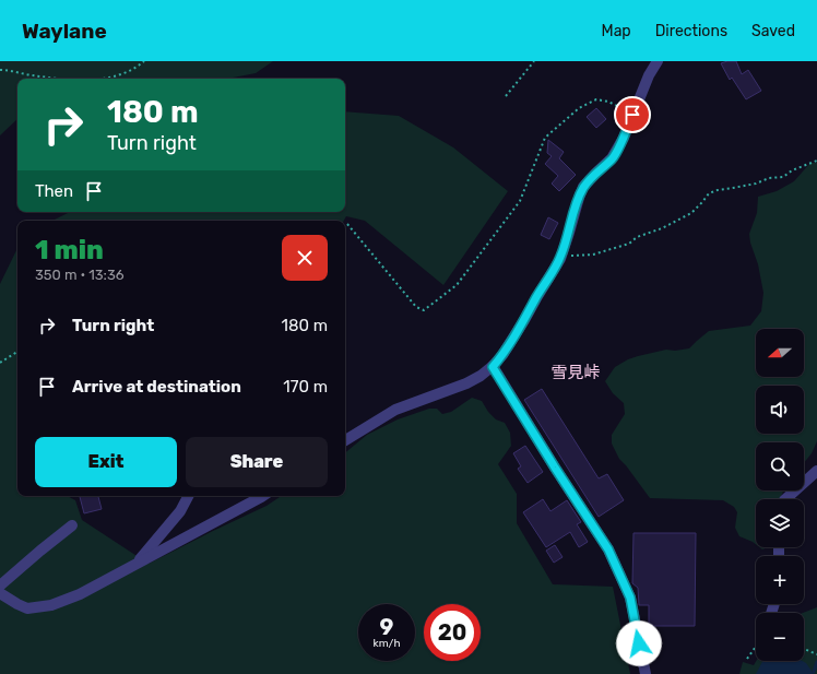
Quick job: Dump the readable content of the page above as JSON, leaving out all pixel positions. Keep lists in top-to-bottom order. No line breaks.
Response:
{"districts":["雪見峠"],"north":"left","page":{"header":"Waylane","nav":["Map","Directions","Saved"],"turn":["180 m","Turn right"],"then":"Then","heading":["1 min","350 m · 13:36"],"list":[{"name":"Turn right","value":"180 m"},{"name":"Arrive at destination","value":"170 m"}],"map_buttons":["+","−"],"buttons":["Exit","Share"],"speed":"9 km/h","limit":"20"}}
